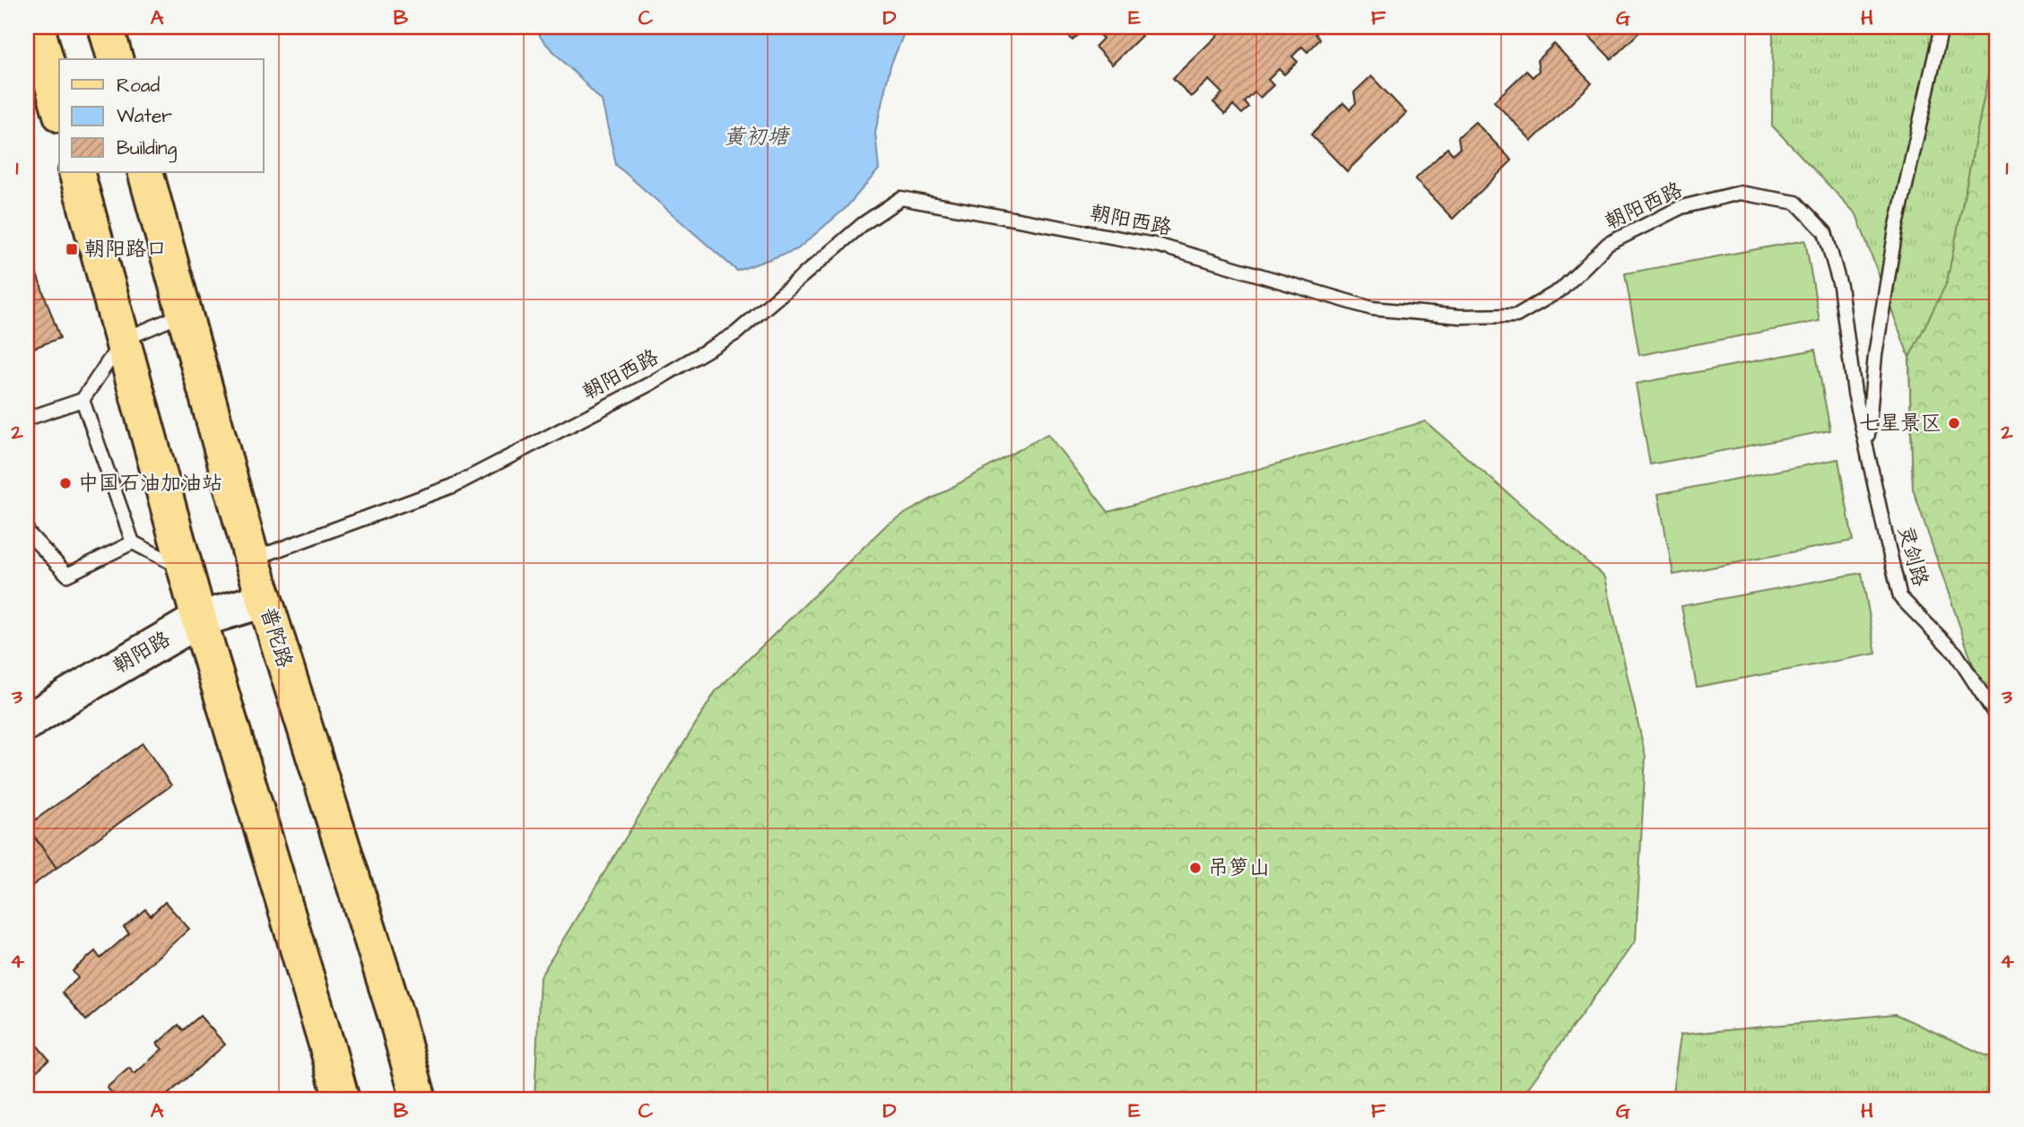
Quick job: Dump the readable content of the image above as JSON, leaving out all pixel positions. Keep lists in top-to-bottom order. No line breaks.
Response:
{"streets":{"main road":["普陀路"],"street":["朝阳路"],"lane":["朝阳西路","灵剑路"]},"crossings":[["朝阳西路","灵剑路"],["朝阳西路","普陀路"],["普陀路","朝阳路"]],"water":["黄初塘"],"places":{"transit":["朝阳路口"],"other":["七星景区","中国石油加油站","吊箩山"]},"legend":["Road","Water","Building"],"grid":{"columns":["A","B","C","D","E","F","G","H"],"rows":["1","2","3","4"]}}
